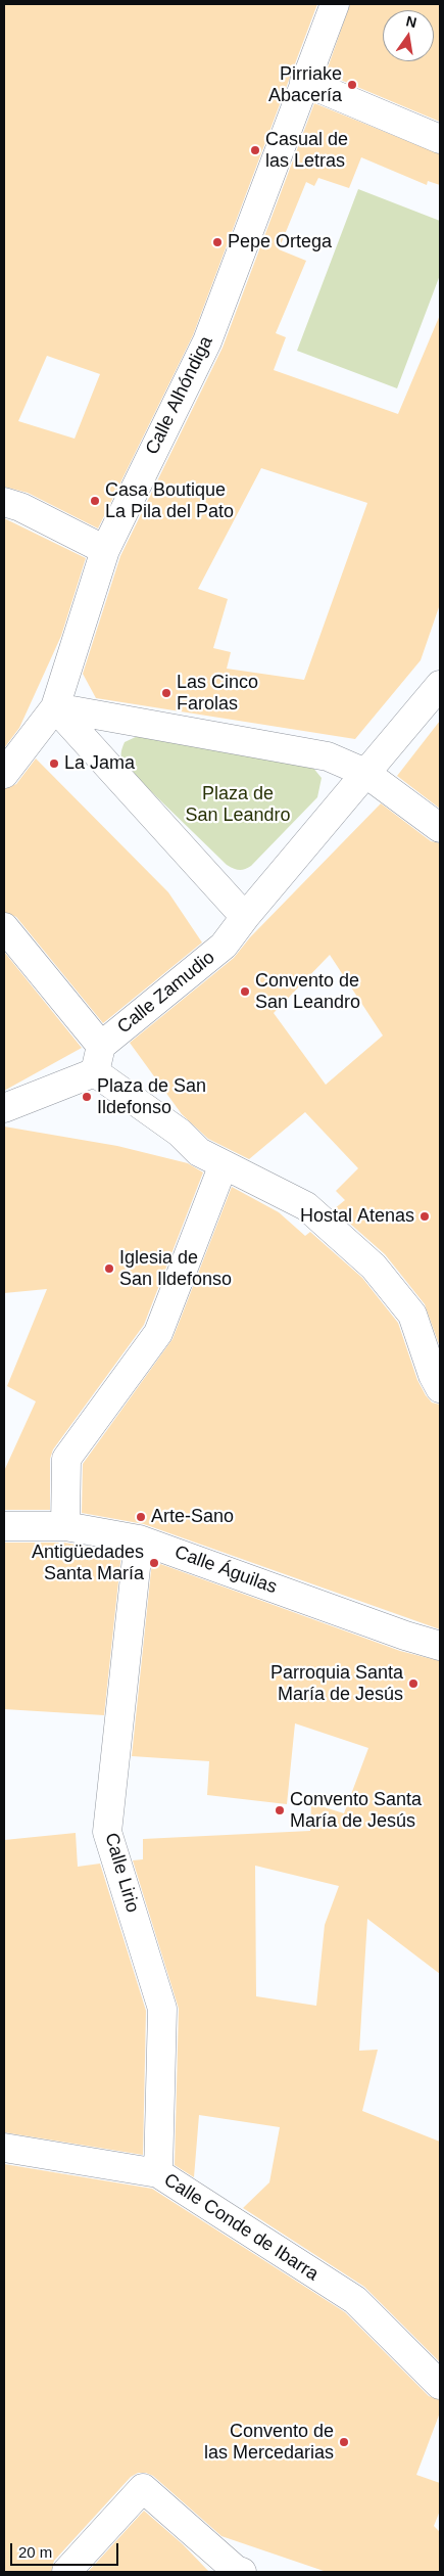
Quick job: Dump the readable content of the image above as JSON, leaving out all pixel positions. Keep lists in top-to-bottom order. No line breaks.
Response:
{"streets":{"street":["Calle Alhóndiga","Calle Zamudio","Calle Águilas","Calle Lirio","Calle Conde de Ibarra"]},"crossings":[["Calle Águilas","Calle Lirio"],["Calle Lirio","Calle Conde de Ibarra"]],"parks":["Plaza de San Leandro"],"places":["Pirriake Abacería","Casual de las Letras","Pepe Ortega","Casa Boutique La Pila del Pato","Las Cinco Farolas","La Jama","Convento de San Leandro","Plaza de San Ildefonso","Hostal Atenas","Iglesia de San Ildefonso","Arte-Sano","Antigüedades Santa María","Parroquia Santa María de Jesús","Convento Santa María de Jesús","Convento de las Mercedarias"],"scale_bar":"20 m","north":"top"}
